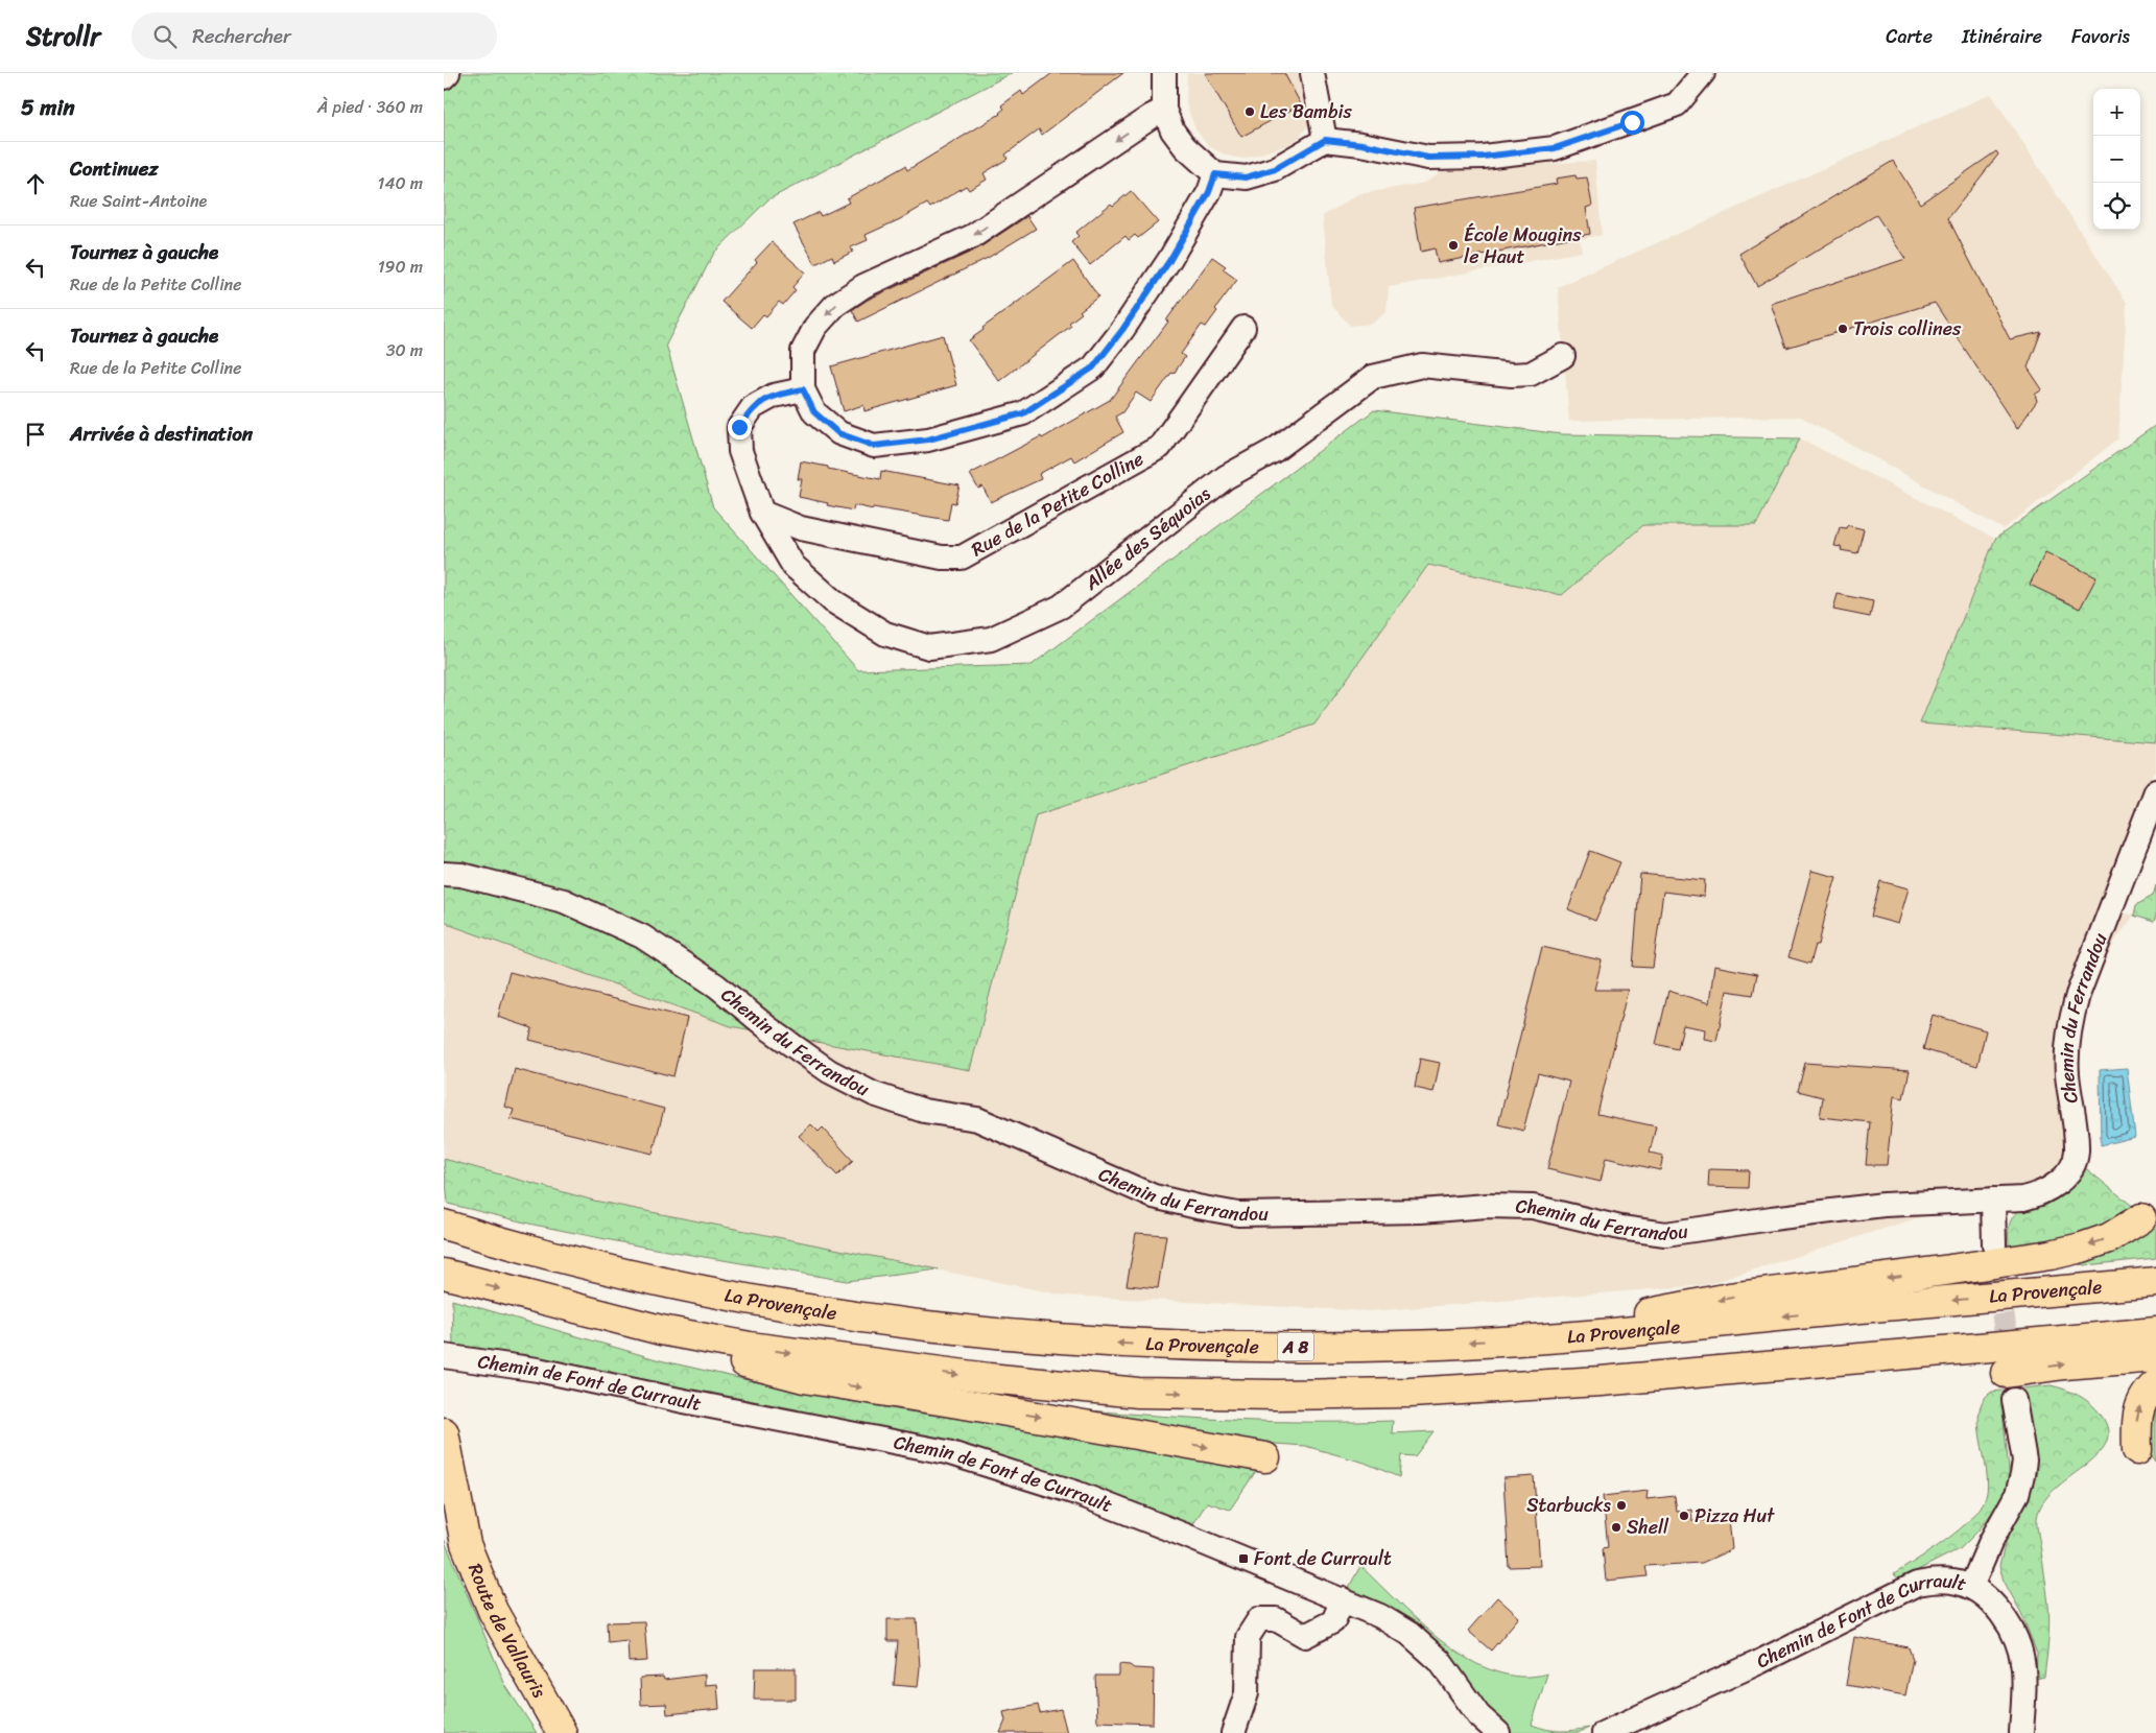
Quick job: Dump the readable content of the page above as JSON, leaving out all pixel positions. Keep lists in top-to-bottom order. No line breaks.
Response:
{"streets":{"main road":["La Provençale","A 8","Route de Vallauris"],"street":["Rue de la Petite Colline","Allée des Séquoias","Chemin du Ferrandou","Chemin de Font de Currault"]},"crossings":[["Rue de la Petite Colline","Allée des Séquoias"]],"places":{"other":["Les Bambis","École Mougins le Haut","Trois collines","Starbucks","Pizza Hut","Shell"],"transit":["Font de Currault"]},"page":{"header":"Strollr","search":"Rechercher","nav":["Carte","Itinéraire","Favoris"],"heading":["5 min","À pied · 360 m"],"map_buttons":["+","−"],"list":[["Continuez","Rue Saint-Antoine","140 m"],["Tournez à gauche","Rue de la Petite Colline","190 m"],["Tournez à gauche","Rue de la Petite Colline","30 m"],"Arrivée à destination"]}}
